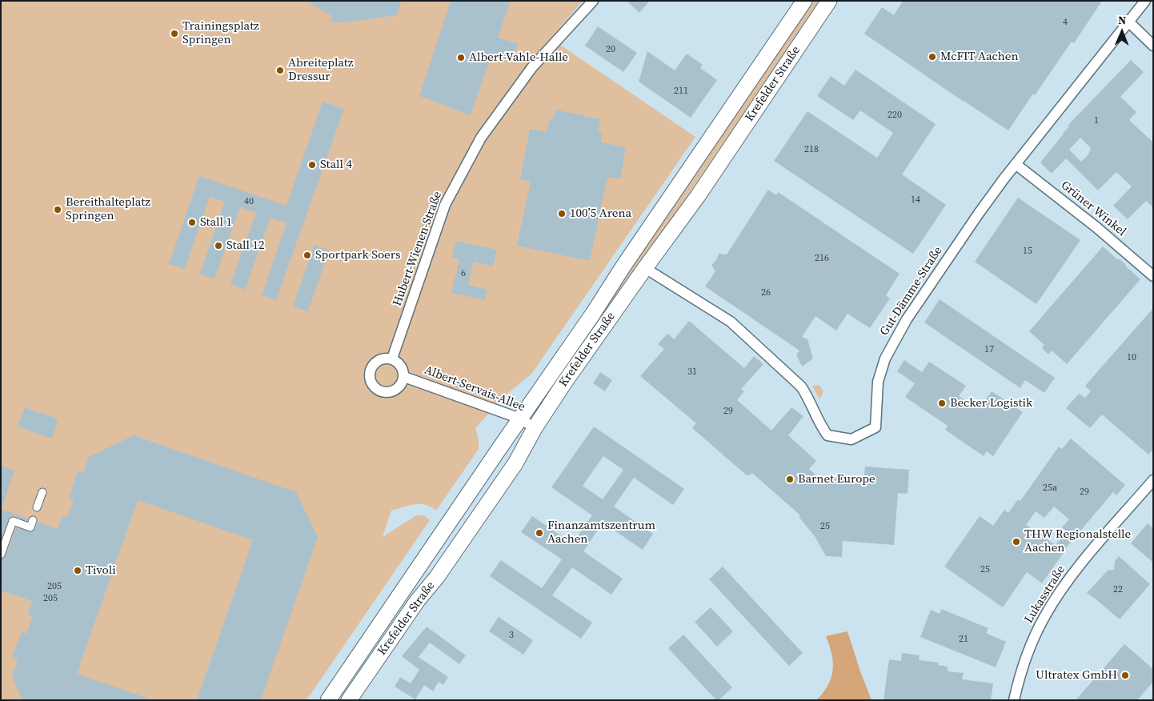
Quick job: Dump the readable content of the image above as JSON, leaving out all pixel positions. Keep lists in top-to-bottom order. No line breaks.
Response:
{"streets":{"main road":["Krefelder Straße"],"street":["Grüner Winkel","Hubert-Wienen-Straße","Gut-Dämme-Straße","Albert-Servais-Allee","Lukasstraße"]},"crossings":[["Krefelder Straße","Gut-Dämme-Straße"],["Krefelder Straße","Albert-Servais-Allee"],["Grüner Winkel","Gut-Dämme-Straße"],["Hubert-Wienen-Straße","Albert-Servais-Allee"]],"places":["Trainingsplatz Springen","McFIT Aachen","Albert-Vahle-Halle","Abreiteplatz Dressur","Stall 4","Bereithalteplatz Springen","100’5 Arena","Stall 1","Stall 12","Sportpark Soers","Becker Logistik","Barnet Europe","Finanzamtszentrum Aachen","THW Regionalstelle Aachen","Tivoli","Ultratex GmbH"],"house_numbers":["4","20","211","220","1","218","14","40","15","216","6","26","17","10","31","29","25a","29","25","25","205","22","205","3","21"],"north":"top"}
